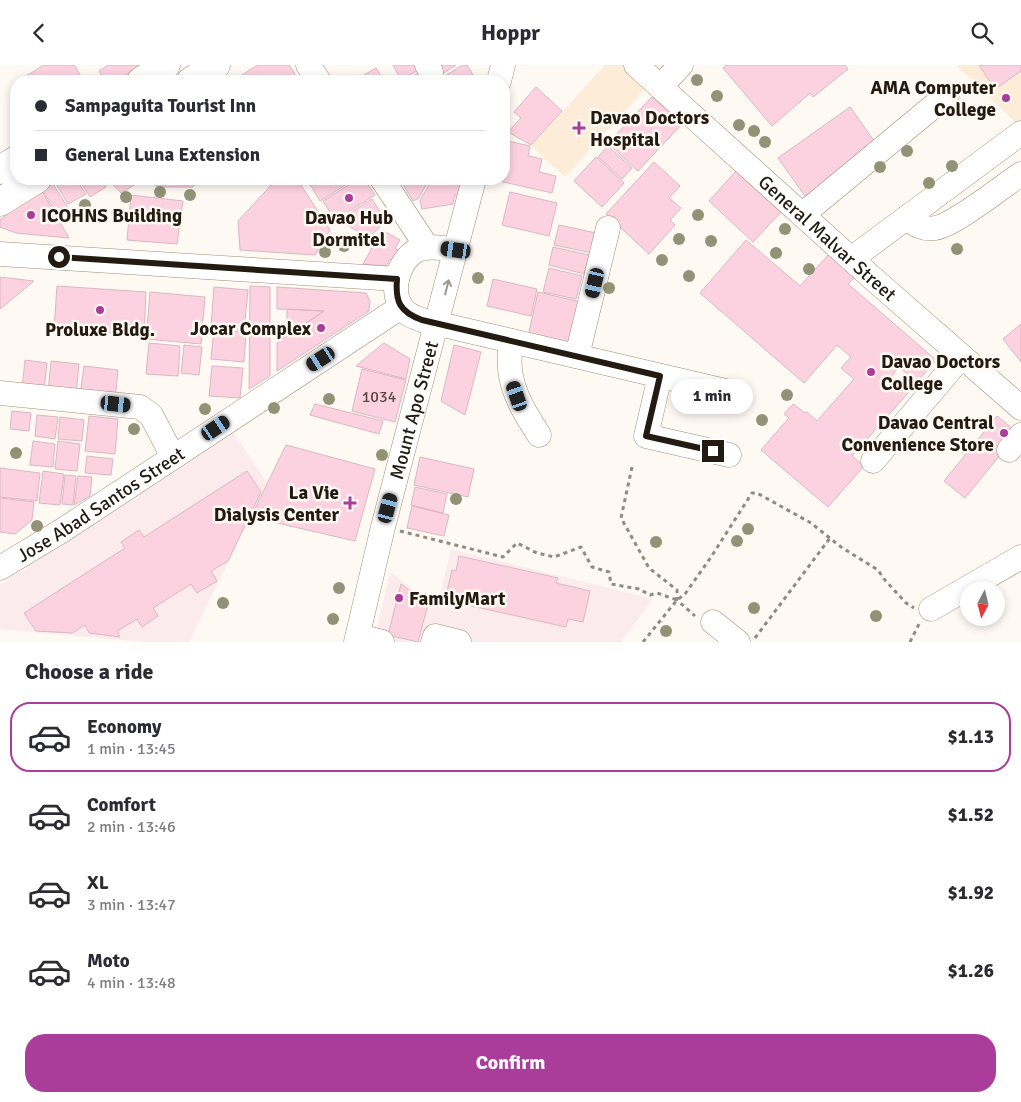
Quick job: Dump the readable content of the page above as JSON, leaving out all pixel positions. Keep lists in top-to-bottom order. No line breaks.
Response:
{"streets":{"street":["General Malvar Street","Mount Apo Street","Jose Abad Santos Street"]},"places":{"other":["AMA Computer College","Davao Hub Dormitel","ICOHNS Building","Proluxe Bldg.","Jocar Complex","Davao Doctors College","Davao Central Convenience Store","FamilyMart"],"health":["Davao Doctors Hospital","La Vie Dialysis Center"]},"house_numbers":["1034"],"north":"bottom","page":{"header":"Hoppr","banner":["Sampaguita Tourist Inn","General Luna Extension"],"bubble":"1 min","heading":"Choose a ride","list":[{"name":"Economy","note":"1 min · 13:45","value":"$1.13"},{"name":"Comfort","note":"2 min · 13:46","value":"$1.52"},{"name":"XL","note":"3 min · 13:47","value":"$1.92"},{"name":"Moto","note":"4 min · 13:48","value":"$1.26"}],"buttons":"Confirm"}}
